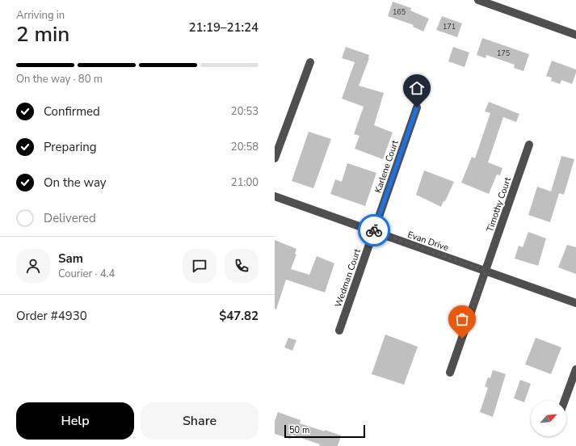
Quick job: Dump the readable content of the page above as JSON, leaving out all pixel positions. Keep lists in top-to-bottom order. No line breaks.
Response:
{"streets":{"street":["Karlene Court","Timothy Court","Evan Drive","Wedman Court"]},"crossings":[["Karlene Court","Evan Drive"],["Karlene Court","Wedman Court"],["Timothy Court","Evan Drive"],["Evan Drive","Wedman Court"]],"house_numbers":["165","171","175"],"scale_bar":"50 m","north":"top right","page":{"heading":["2 min","Arriving in","21:19–21:24"],"panel":["Sam","Courier · 4.4","Order #4930","$47.82"],"bar":"On the way · 80 m","list":[["Confirmed","20:53"],["Preparing","20:58"],["On the way","21:00"],"Delivered"],"buttons":["Help","Share"],"scale":"50 m"}}
